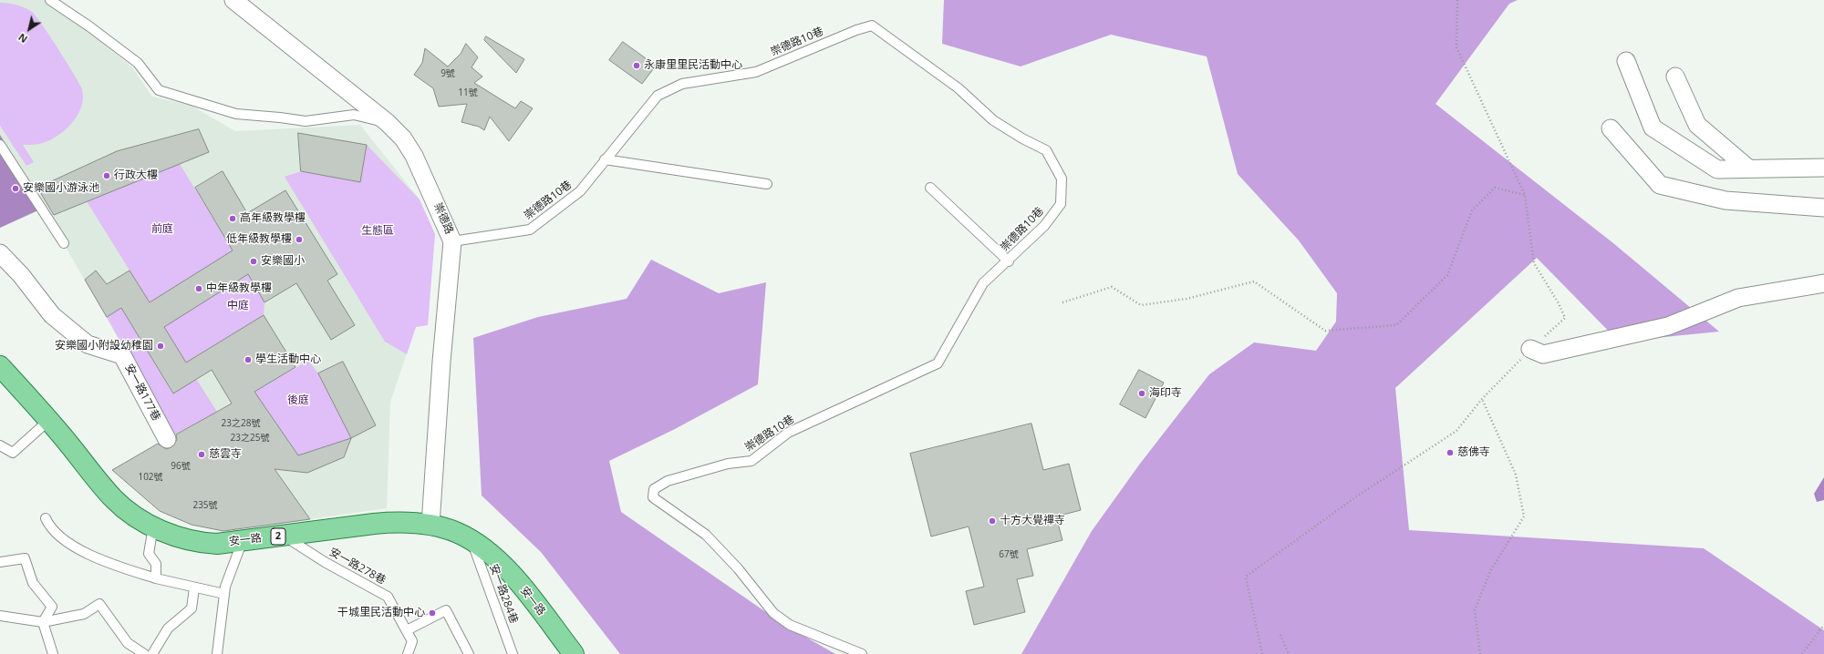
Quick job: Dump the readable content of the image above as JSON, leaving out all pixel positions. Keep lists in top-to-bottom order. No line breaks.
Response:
{"streets":{"main road":["2","安一路"],"street":["崇德路","安一路177巷"],"lane":["崇德路10巷","安一路278巷","安一路284巷"]},"crossings":[["崇德路10巷","崇德路"],["崇德路","安一路"],["安一路","安一路278巷"],["安一路","安一路284巷"]],"parks":["前庭","生態區","中庭","後庭"],"places":["永康里里民活動中心","行政大樓","安樂國小游泳池","高年級教學樓","低年級教學樓","安樂國小","中年級教學樓","安樂國小附設幼稚園","學生活動中心","海印寺","慈佛寺","慈雲寺","十方大覺禪寺","干城里民活動中心"],"house_numbers":["9號","11號","23之28號","23之25號","96號","102號","235號","67號"],"north":"bottom left"}
